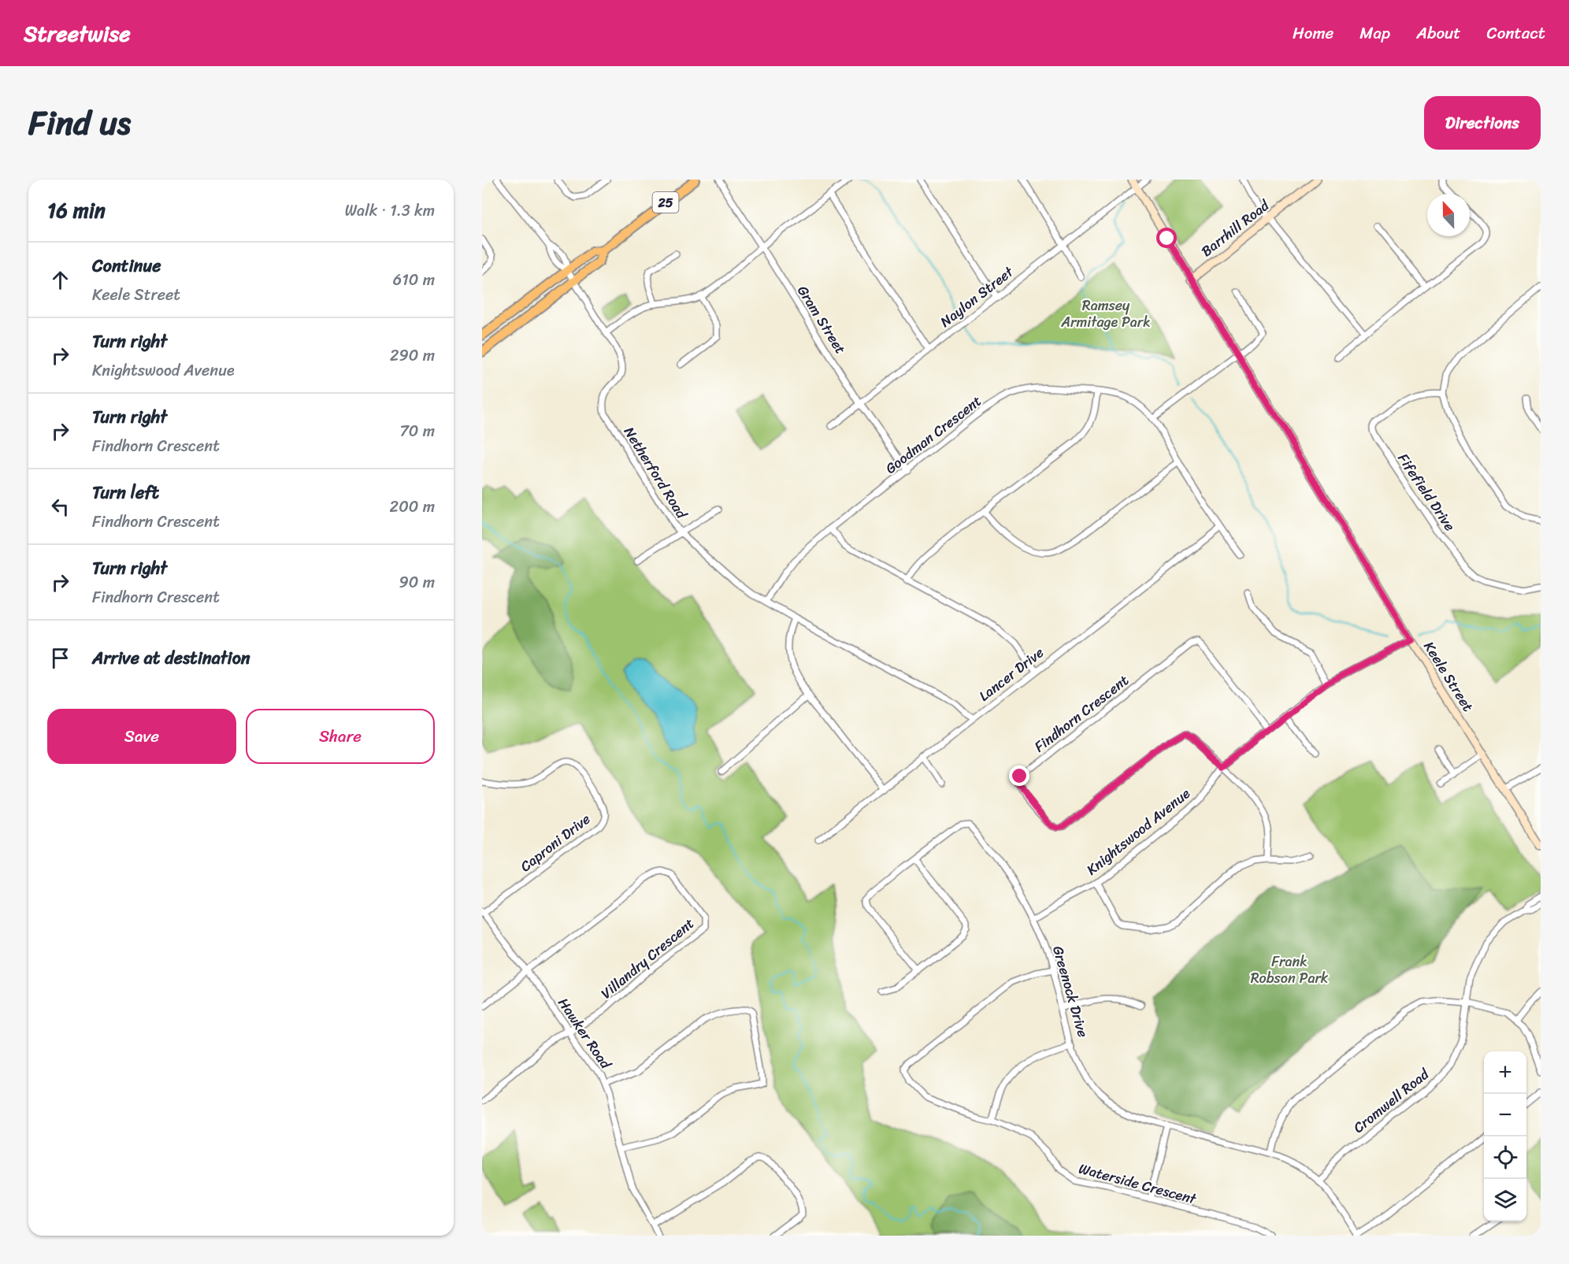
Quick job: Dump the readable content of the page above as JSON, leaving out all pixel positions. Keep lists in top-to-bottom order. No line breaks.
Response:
{"streets":{"main road":["25","Barrhill Road","Keele Street"],"street":["Naylon Street","Gram Street","Goodman Crescent","Netherford Road","Fifefield Drive","Lancer Drive","Findhorn Crescent","Knightswood Avenue","Caproni Drive","Villandry Crescent","Greenock Drive","Hawker Road","Cromwell Road","Waterside Crescent"]},"crossings":[["25","Netherford Road"],["Barrhill Road","Keele Street"],["Naylon Street","Gram Street"],["Naylon Street","Keele Street"],["Gram Street","Goodman Crescent"],["Goodman Crescent","Netherford Road"],["Goodman Crescent","Lancer Drive"],["Netherford Road","Lancer Drive"],["Keele Street","Knightswood Avenue"],["Findhorn Crescent","Knightswood Avenue"],["Knightswood Avenue","Greenock Drive"],["Caproni Drive","Hawker Road"],["Villandry Crescent","Hawker Road"],["Greenock Drive","Cromwell Road"],["Greenock Drive","Waterside Crescent"]],"parks":["Ramsey Armitage Park","Frank Robson Park"],"north":"top","page":{"header":"Streetwise","nav":["Home","Map","About","Contact"],"title":"Find us","buttons":["Directions",["Save","Share"]],"heading":["16 min","Walk · 1.3 km"],"list":[["Continue","Keele Street","610 m"],["Turn right","Knightswood Avenue","290 m"],["Turn right","Findhorn Crescent","70 m"],["Turn left","Findhorn Crescent","200 m"],["Turn right","Findhorn Crescent","90 m"],"Arrive at destination"],"map_buttons":["+","−"]}}
